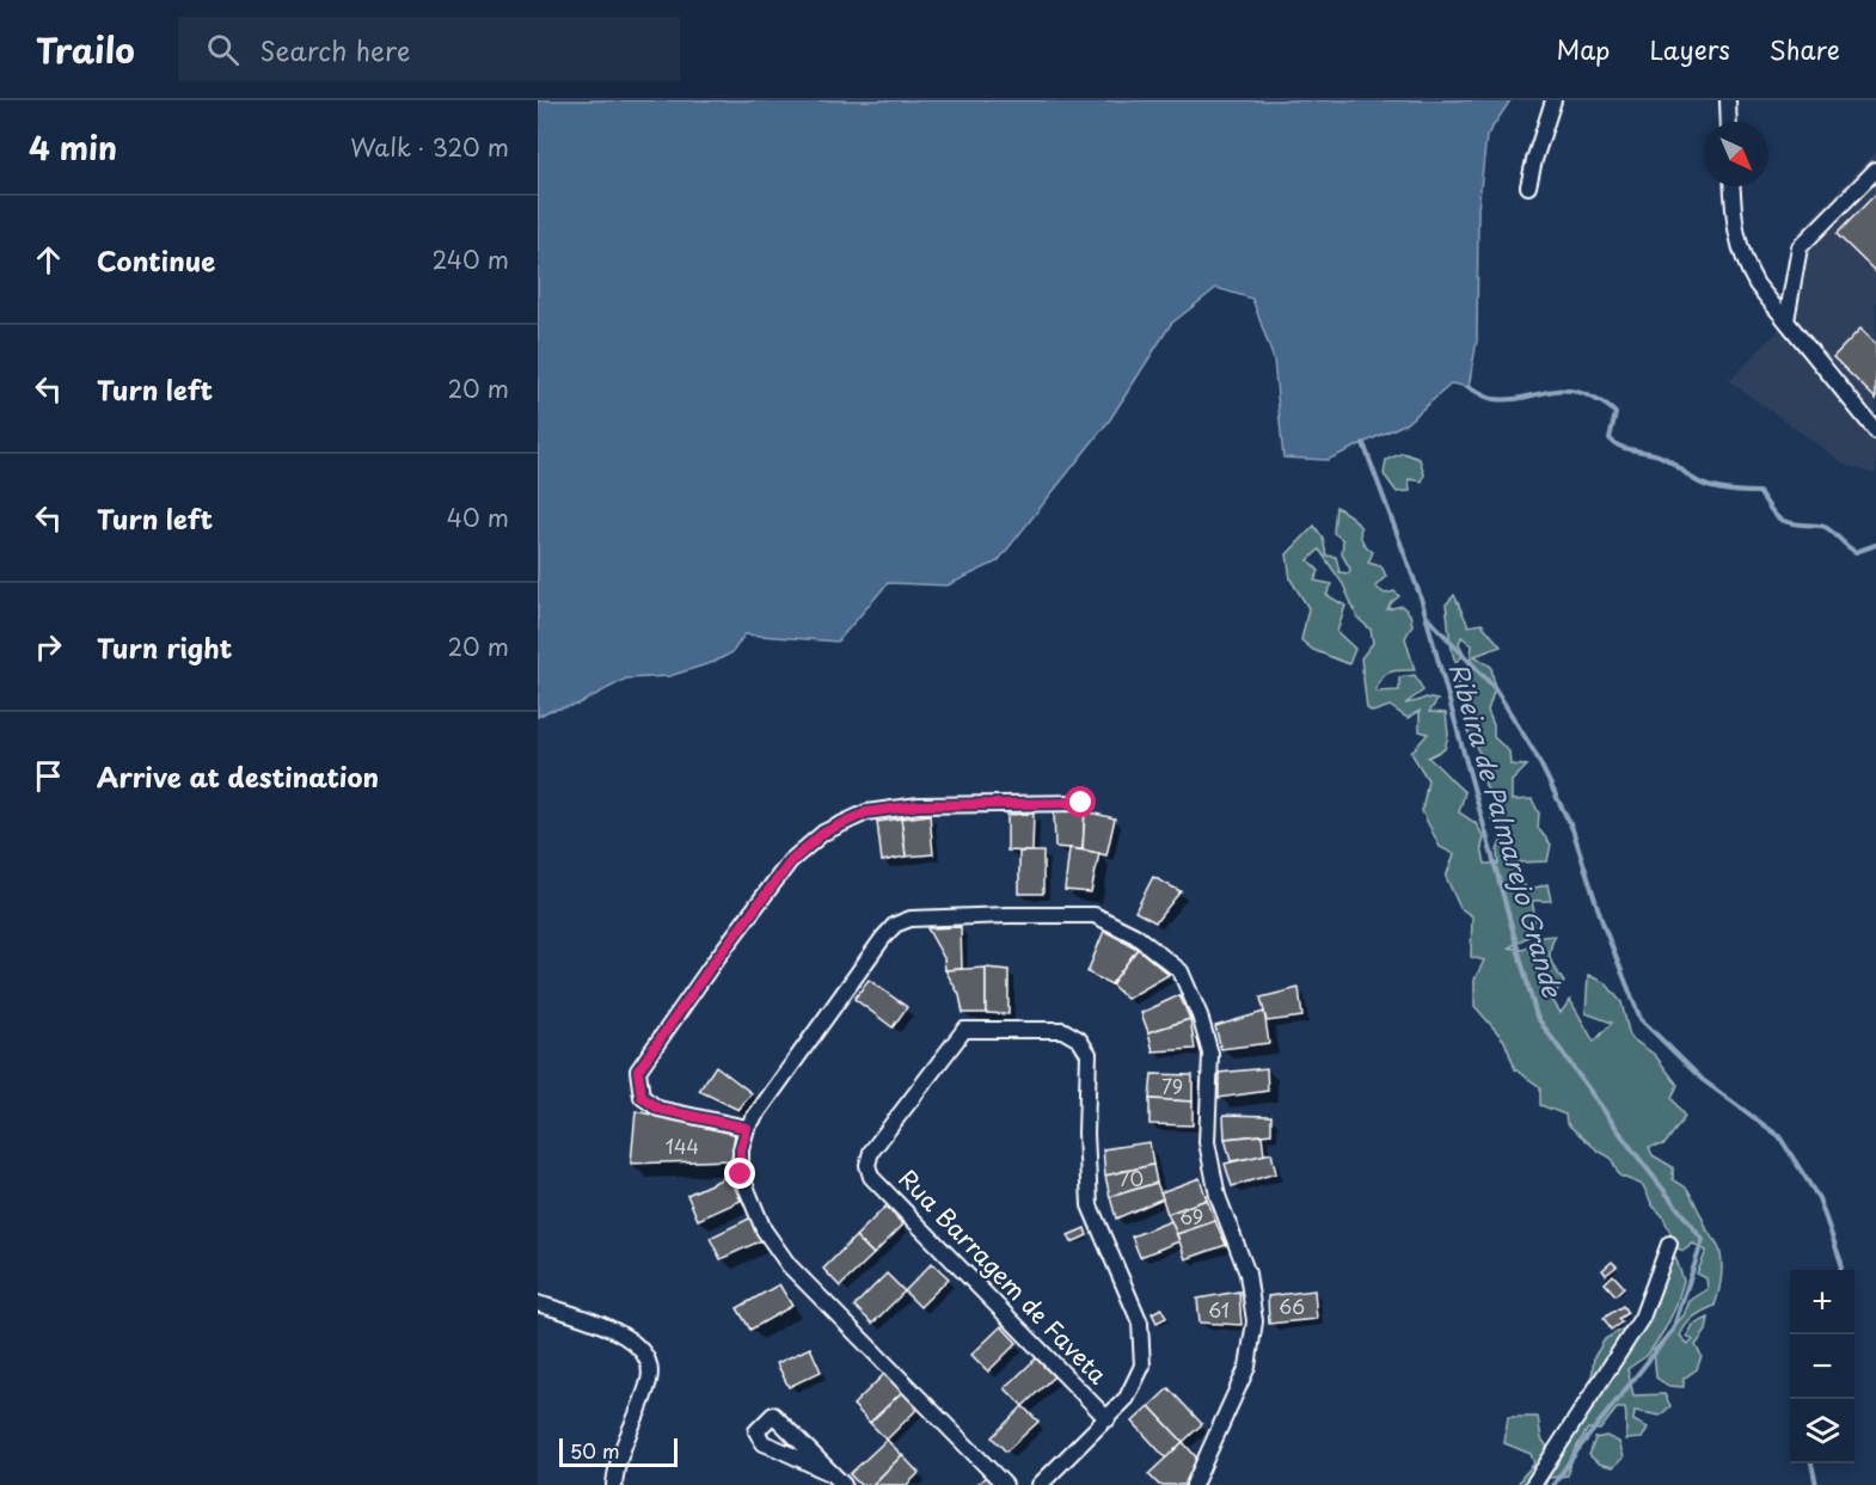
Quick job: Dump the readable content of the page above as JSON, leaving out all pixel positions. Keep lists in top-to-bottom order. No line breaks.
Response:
{"streets":{"street":["Rua Barragem de Faveta"]},"water":["Ribeira de Palmarejo Grande"],"house_numbers":["79","144","70","69","66","61"],"scale_bar":"50 m","north":"bottom right","page":{"header":"Trailo","search":"Search here","nav":["Map","Layers","Share"],"heading":["4 min","Walk · 320 m"],"list":[["Continue","240 m"],["Turn left","20 m"],["Turn left","40 m"],["Turn right","20 m"],"Arrive at destination"],"map_buttons":["+","−"],"scale":"50 m"}}
